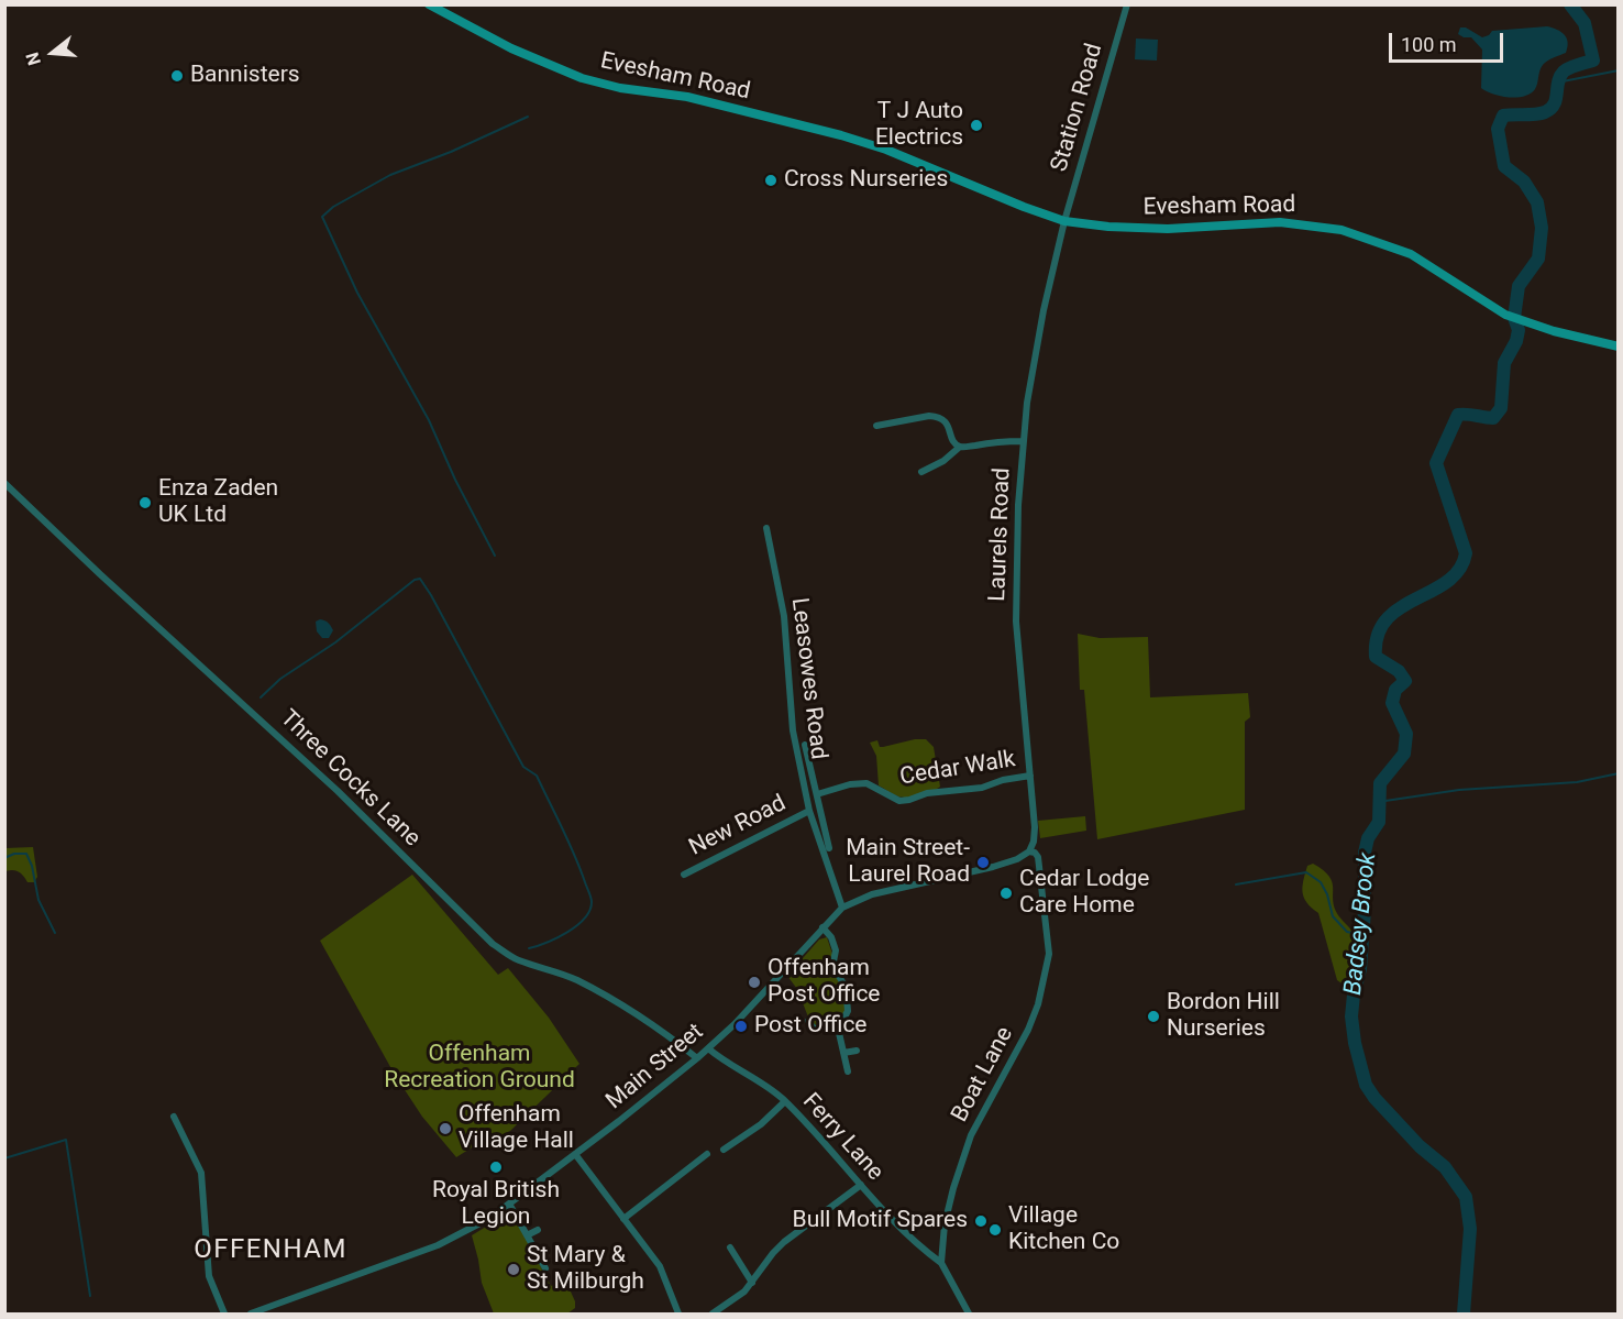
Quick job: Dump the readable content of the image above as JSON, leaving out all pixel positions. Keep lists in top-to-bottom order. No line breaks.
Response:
{"streets":{"main road":["Evesham Road"],"street":["Station Road","Laurels Road","Leasowes Road","Cedar Walk","Three Cocks Lane","New Road","Main Street","Boat Lane","Ferry Lane"]},"crossings":[["Evesham Road","Station Road"],["Evesham Road","Laurels Road"],["Station Road","Laurels Road"],["Laurels Road","Cedar Walk"],["Laurels Road","Main Street"],["Laurels Road","Boat Lane"],["Leasowes Road","New Road"],["Leasowes Road","Main Street"],["Three Cocks Lane","Main Street"],["Main Street","Boat Lane"],["Main Street","Ferry Lane"],["Boat Lane","Ferry Lane"]],"districts":["OFFENHAM"],"water":["Badsey Brook"],"parks":["Offenham Recreation Ground"],"places":["Bannisters","T J Auto Electrics","Cross Nurseries","Enza Zaden UK Ltd","Main Street- Laurel Road","Cedar Lodge Care Home","Offenham Post Office","Bordon Hill Nurseries","Post Office","Offenham Village Hall","Royal British Legion","Bull Motif Spares","Village Kitchen Co","St Mary & St Milburgh"],"scale_bar":"100 m","north":"left"}
